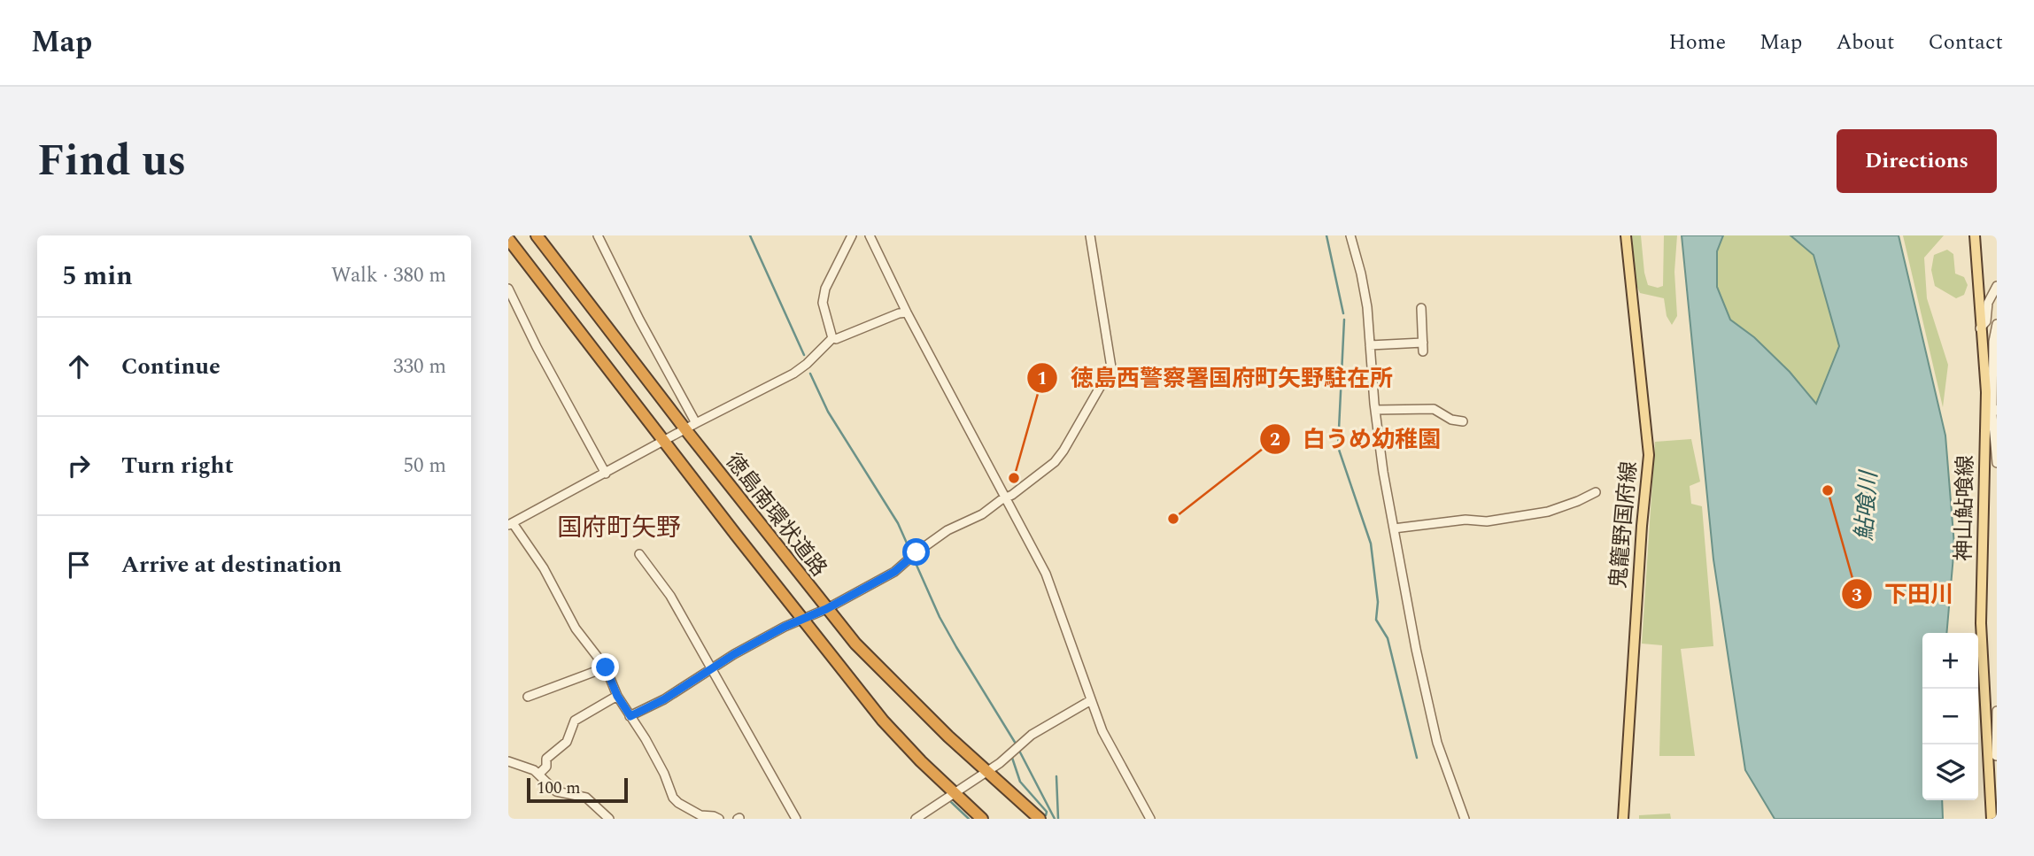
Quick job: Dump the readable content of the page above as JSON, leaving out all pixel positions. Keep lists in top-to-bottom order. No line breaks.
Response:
{"streets":{"highway":["徳島南環状道路"],"main road":["神山鮎喰線","鬼籠野国府線"]},"districts":["国府町矢野"],"water":["鮎喰川"],"places":["徳島西警察署国府町矢野駐在所","下田川","白うめ幼稚園"],"scale_bar":"100 m","page":{"header":"Map","nav":["Home","Map","About","Contact"],"title":"Find us","buttons":"Directions","heading":["5 min","Walk · 380 m"],"list":[["Continue","330 m"],["Turn right","50 m"],"Arrive at destination"],"map_buttons":["+","−"],"scale":"100 m"}}
